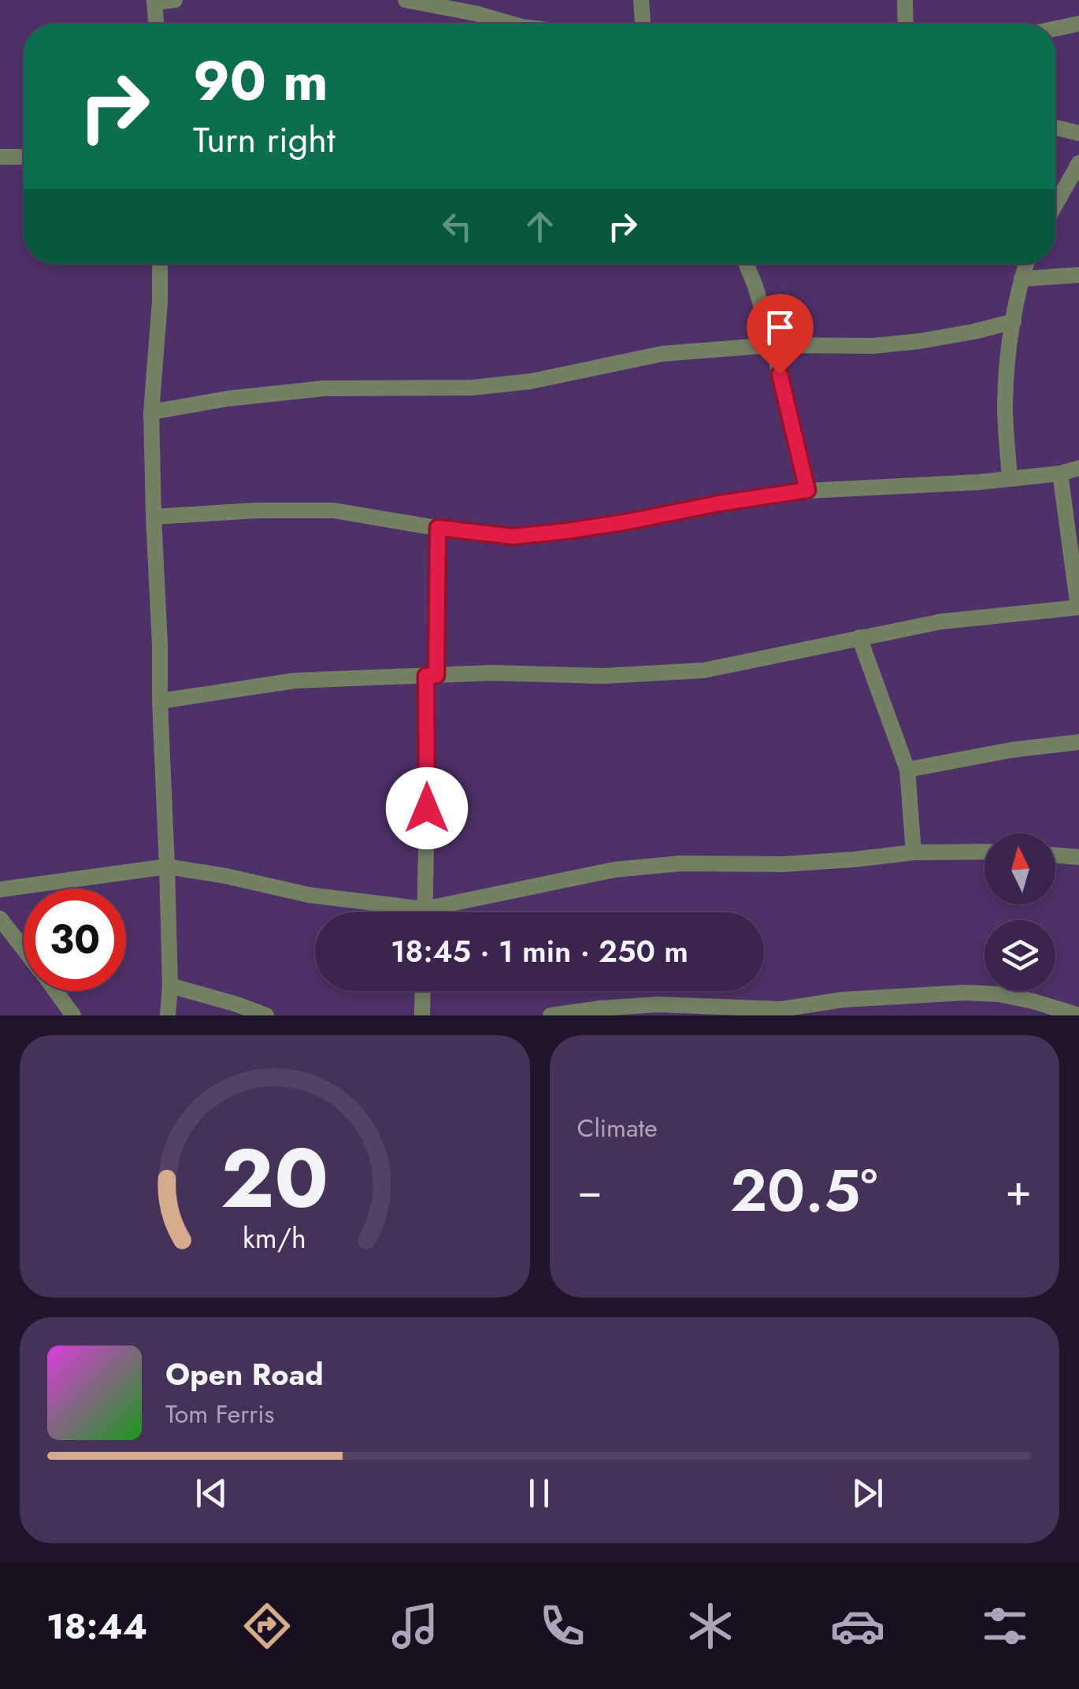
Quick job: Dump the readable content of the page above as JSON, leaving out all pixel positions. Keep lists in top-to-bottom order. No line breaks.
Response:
{"north":"top","page":{"turn":["90 m","Turn right"],"limit":"30","trip":"18:45 · 1 min · 250 m","tile":"Climate","heat":["−","20.5°","+"],"song":["Open Road","Tom Ferris"],"tabs":"18:44","gauge":["20","km/h"]}}
